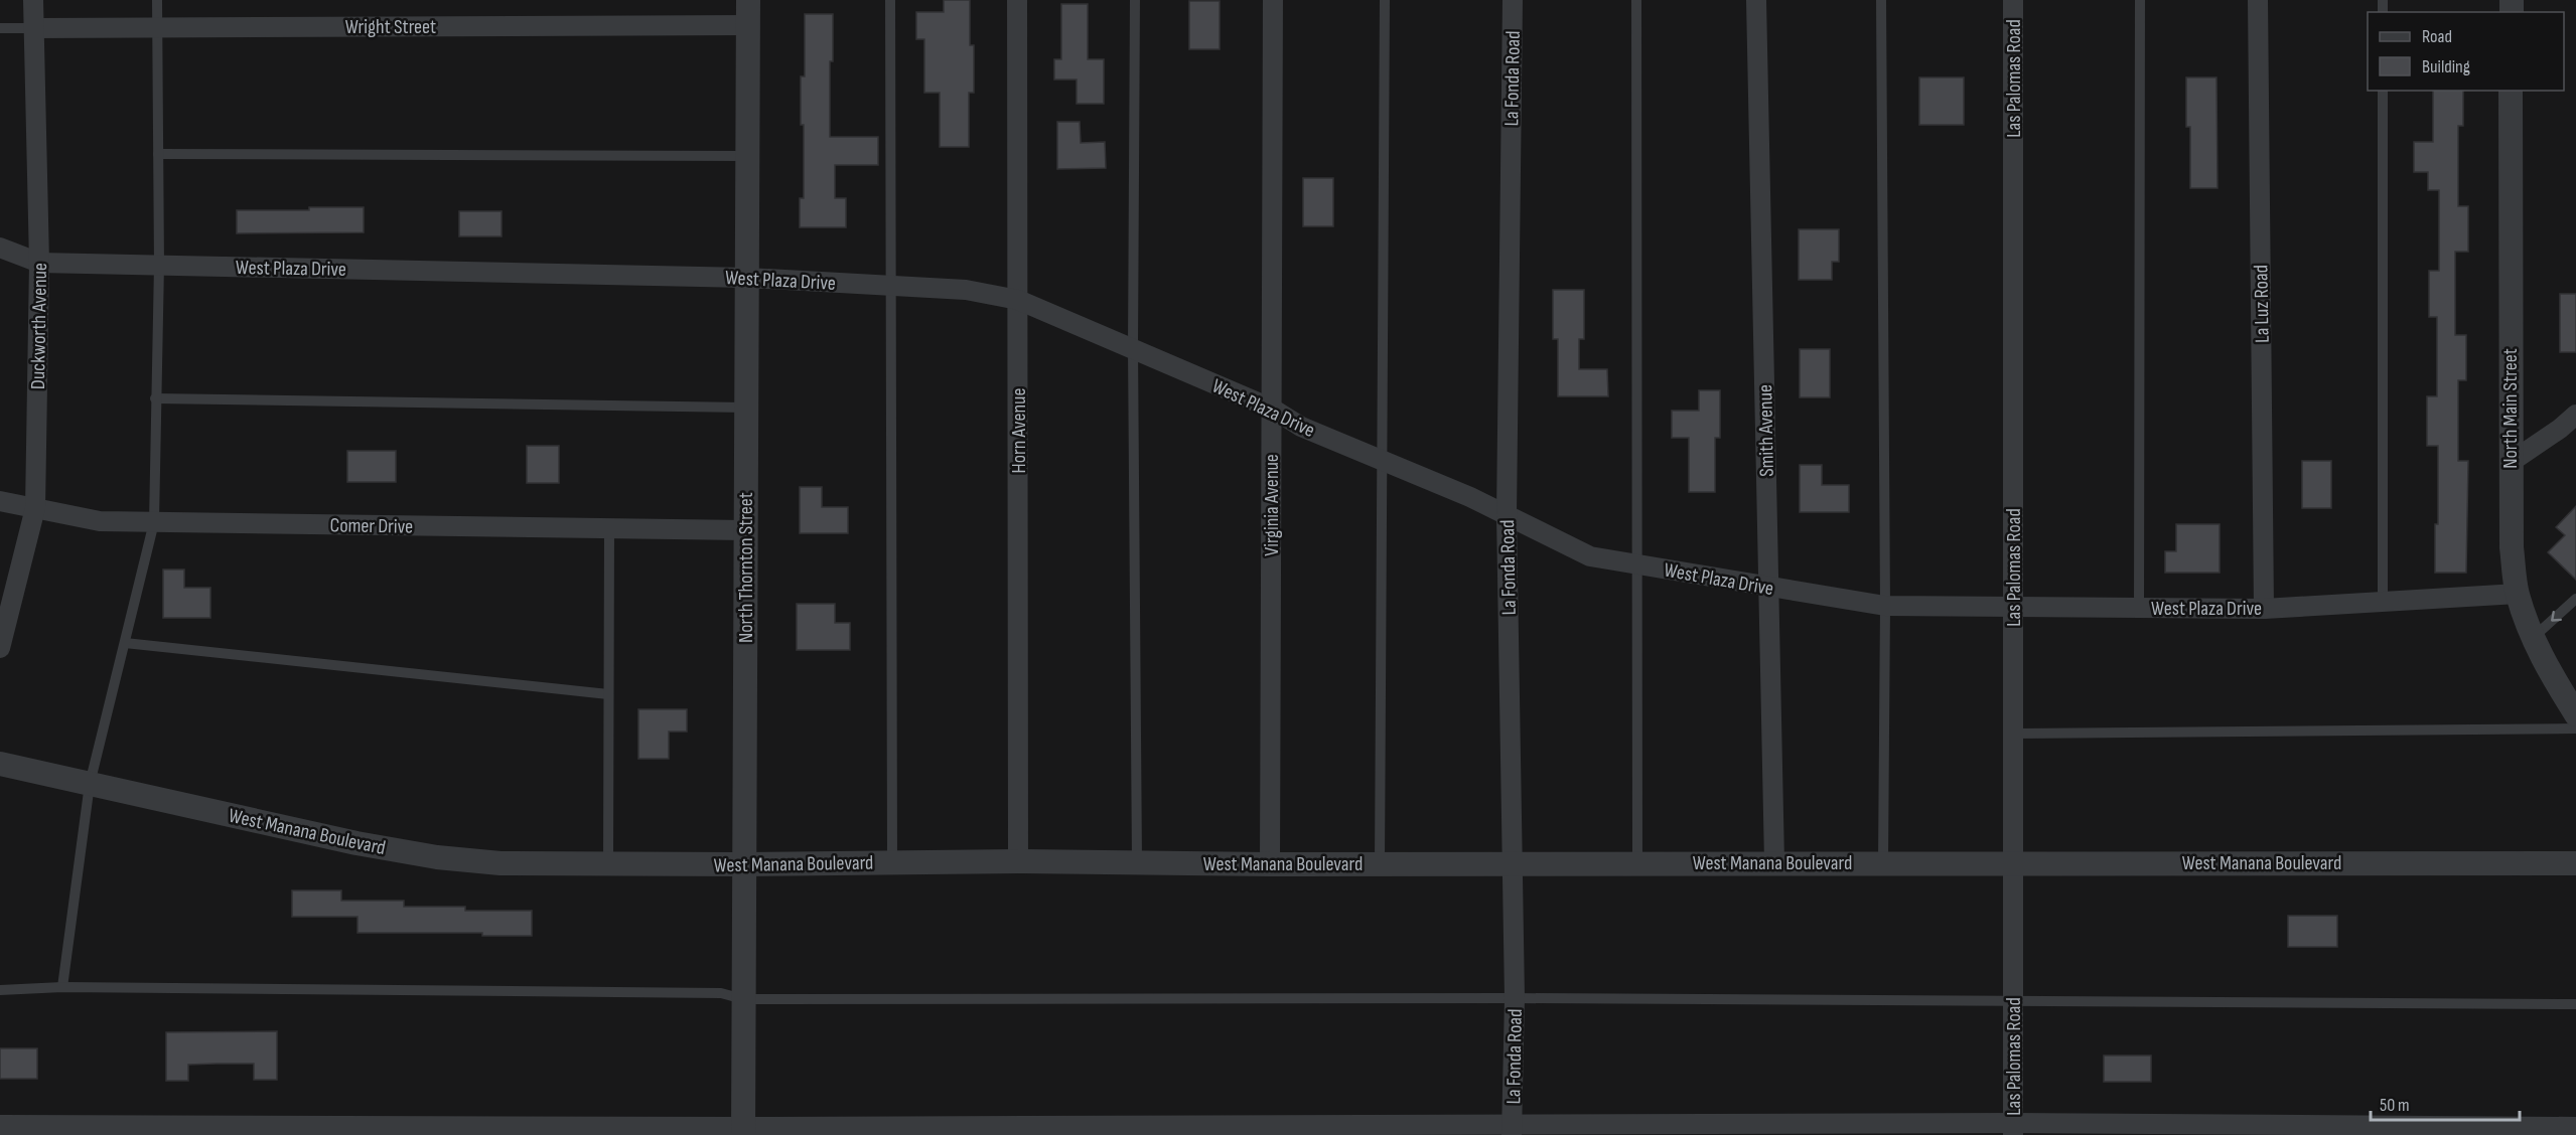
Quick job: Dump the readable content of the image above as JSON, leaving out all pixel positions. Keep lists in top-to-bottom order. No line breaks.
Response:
{"streets":{"street":["Wright Street","La Fonda Road","Las Palomas Road","West Plaza Drive","La Luz Road","Duckworth Avenue","North Main Street","Horn Avenue","Smith Avenue","Virginia Avenue","Comer Drive","North Thornton Street","West Manana Boulevard"]},"crossings":[["Wright Street","Duckworth Avenue"],["Wright Street","North Thornton Street"],["La Fonda Road","West Plaza Drive"],["La Fonda Road","West Manana Boulevard"],["Las Palomas Road","West Plaza Drive"],["Las Palomas Road","West Manana Boulevard"],["West Plaza Drive","La Luz Road"],["West Plaza Drive","Duckworth Avenue"],["West Plaza Drive","North Main Street"],["West Plaza Drive","Horn Avenue"],["West Plaza Drive","Smith Avenue"],["West Plaza Drive","Virginia Avenue"],["West Plaza Drive","North Thornton Street"],["Duckworth Avenue","Comer Drive"],["Horn Avenue","West Manana Boulevard"],["Smith Avenue","West Manana Boulevard"],["Virginia Avenue","West Manana Boulevard"],["Comer Drive","North Thornton Street"],["North Thornton Street","West Manana Boulevard"]],"legend":["Road","Building"],"scale_bar":"50 m"}
